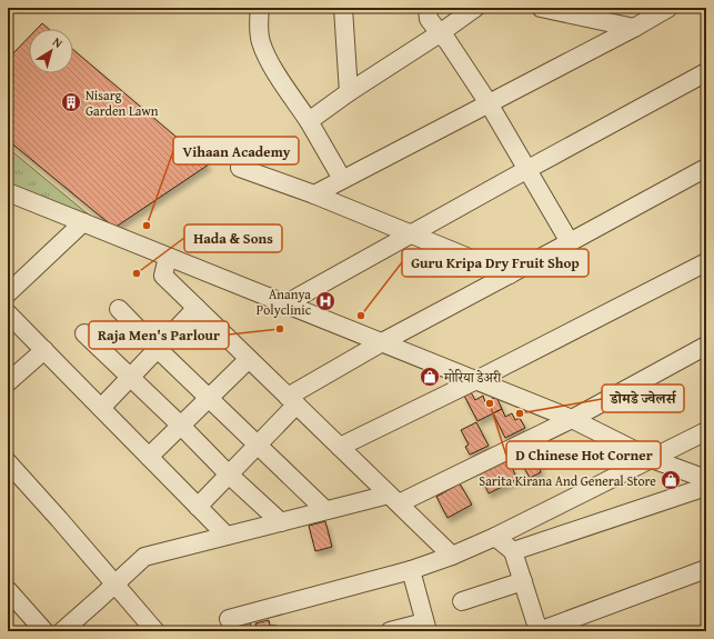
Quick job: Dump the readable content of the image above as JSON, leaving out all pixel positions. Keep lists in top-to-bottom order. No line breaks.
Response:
{"places":{"building":["Nisarg Garden Lawn"],"other":["Vihaan Academy","Hada & Sons","Guru Kripa Dry Fruit Shop","Raja Men's Parlour","D Chinese Hot Corner","डोमडे ज्वेलर्स"],"hospital":["Ananya Polyclinic"],"shop":["मोरिया डेअरी","Sarita Kirana And General Store"]},"north":"top right"}
